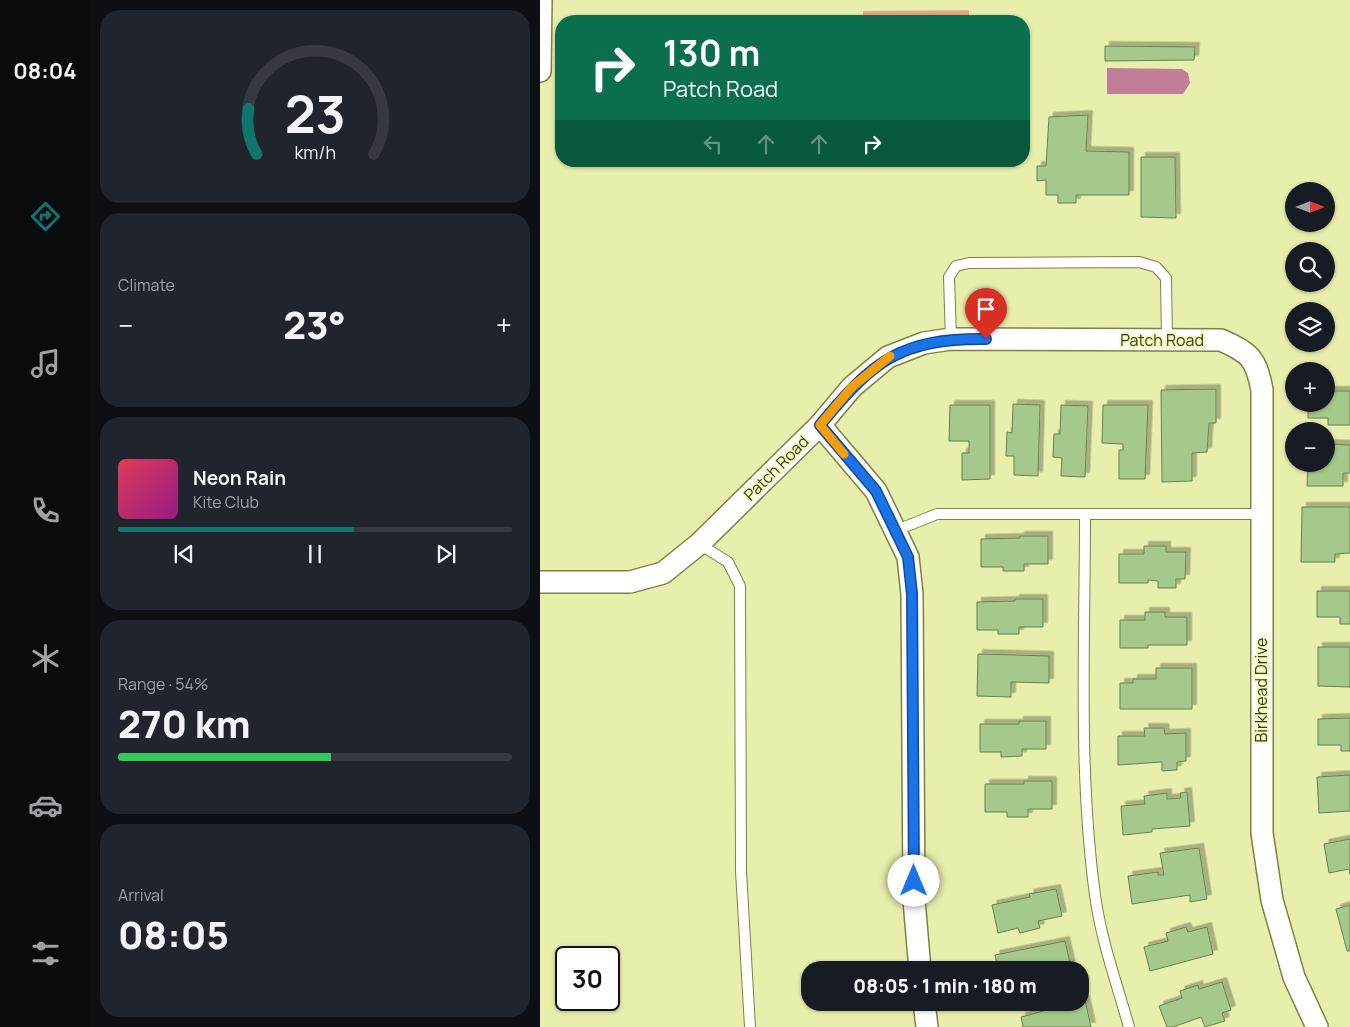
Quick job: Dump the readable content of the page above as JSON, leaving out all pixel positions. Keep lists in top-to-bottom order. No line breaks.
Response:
{"streets":{"street":["Patch Road","Birkhead Drive"]},"crossings":[["Patch Road","Birkhead Drive"]],"north":"right","page":{"tabs":"08:04","turn":["130 m","Patch Road"],"map_buttons":["+","−"],"tile":["Climate",["Range · 54%","270 km"],["Arrival","08:05"]],"heat":["−","23°","+"],"song":["Neon Rain","Kite Club"],"limit":"30","trip":"08:05 · 1 min · 180 m","gauge":["23","km/h"]}}
